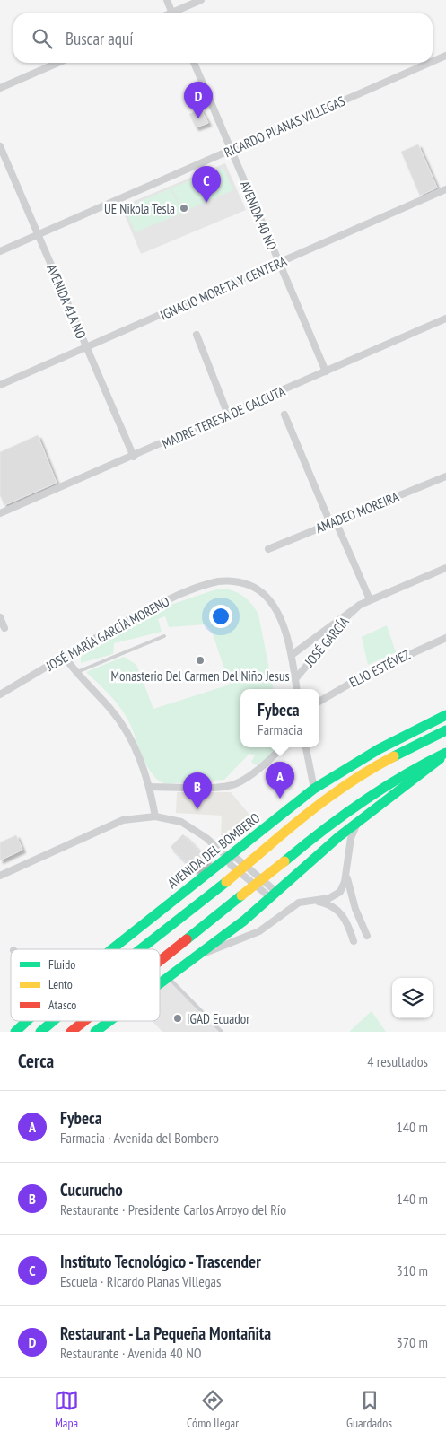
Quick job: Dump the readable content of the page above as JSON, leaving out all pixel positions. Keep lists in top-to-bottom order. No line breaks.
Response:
{"streets":{"main road":["AVENIDA DEL BOMBERO"],"street":["RICARDO PLANAS VILLEGAS","AVENIDA 40 NO","IGNACIO MORETA Y CENTERA","AVENIDA 41A NO","MADRE TERESA DE CALCUTA","AMADEO MOREIRA","JOSÉ MARÍA GARCÍA MORENO","JOSÉ GARCÍA","ELIO ESTÉVEZ"]},"crossings":[["RICARDO PLANAS VILLEGAS","AVENIDA 40 NO"],["RICARDO PLANAS VILLEGAS","AVENIDA 41A NO"],["AVENIDA 40 NO","IGNACIO MORETA Y CENTERA"],["AVENIDA 40 NO","MADRE TERESA DE CALCUTA"],["IGNACIO MORETA Y CENTERA","AVENIDA 41A NO"],["AVENIDA 41A NO","MADRE TERESA DE CALCUTA"],["JOSÉ MARÍA GARCÍA MORENO","JOSÉ GARCÍA"]],"places":["UE Nikola Tesla","Monasterio Del Carmen Del Niño Jesus","IGAD Ecuador"],"legend":["Fluido","Lento","Atasco"],"page":{"search":"Buscar aquí","pins":["D","C","A","B"],"popup":["Fybeca","Farmacia"],"heading":["Cerca","4 resultados"],"list":[{"mark":"A","name":"Fybeca","note":"Farmacia · Avenida del Bombero","value":"140 m"},{"mark":"B","name":"Cucurucho","note":"Restaurante · Presidente Carlos Arroyo del Río","value":"140 m"},{"mark":"C","name":"Instituto Tecnológico - Trascender","note":"Escuela · Ricardo Planas Villegas","value":"310 m"},{"mark":"D","name":"Restaurant - La Pequeña Montañita","note":"Restaurante · Avenida 40 NO","value":"370 m"}],"nav":["Mapa","Cómo llegar","Guardados"]}}
